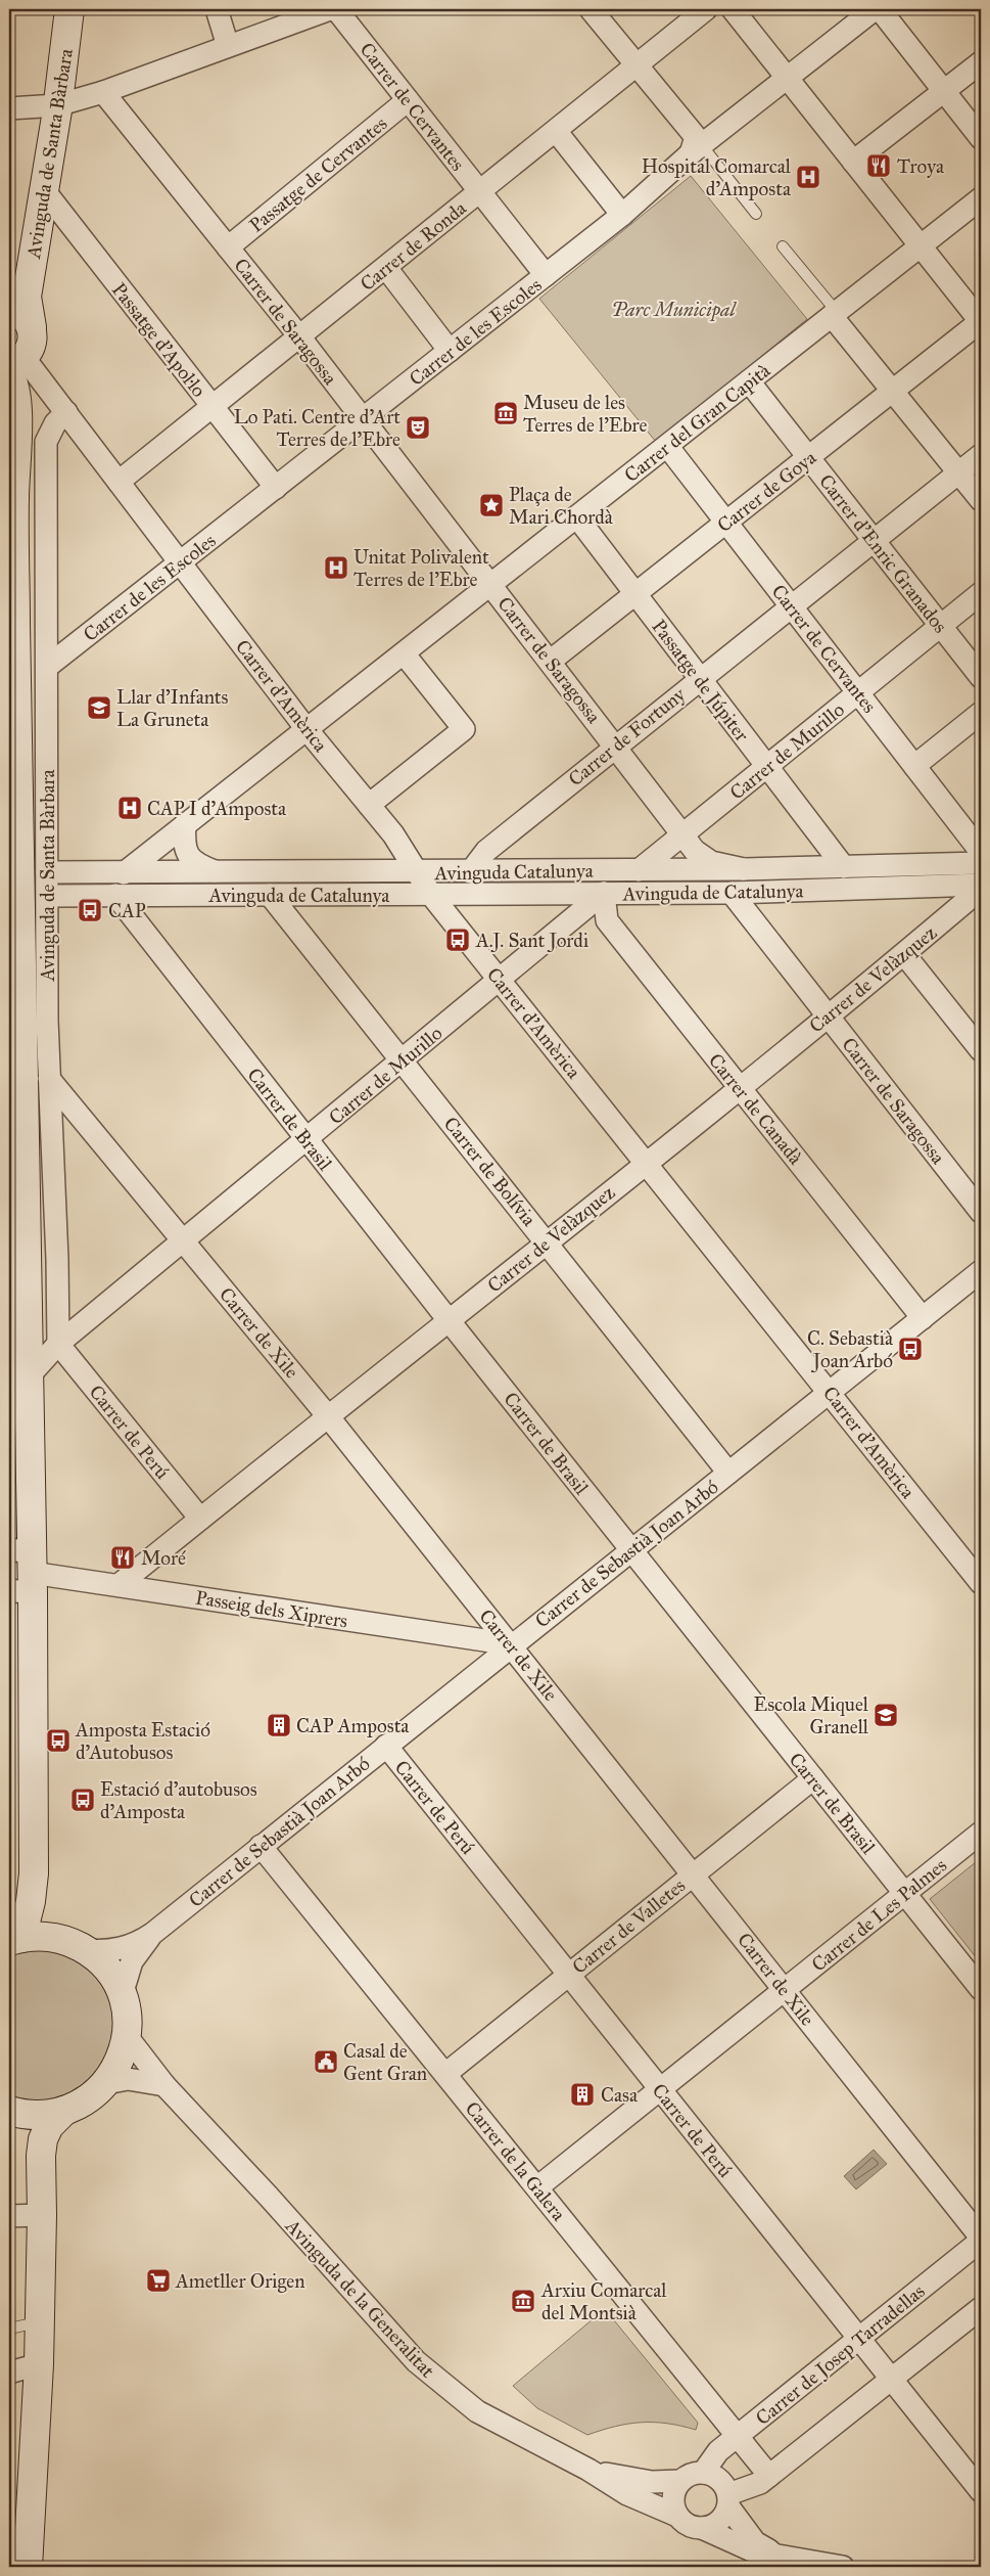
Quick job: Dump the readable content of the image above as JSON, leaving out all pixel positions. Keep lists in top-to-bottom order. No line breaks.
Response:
{"streets":{"street":["Carrer de Cervantes","Avinguda de Santa Bàrbara","Passatge de Cervantes","Carrer de Ronda","Carrer de Saragossa","Carrer de les Escoles","Passatge d'Apol·lo","Carrer del Gran Capità","Carrer de Goya","Carrer d'Enric Granados","Passatge de Júpiter","Carrer d'Amèrica","Carrer de Fortuny","Carrer de Murillo","Avinguda Catalunya","Avinguda de Catalunya","Carrer de Velàzquez","Carrer de Canadà","Carrer de Brasil","Carrer de Bolívia","Carrer de Xile","Carrer de Perú","Carrer de Sebastià Joan Arbó","Passeig dels Xiprers","Carrer de Les Palmes","Carrer de Valletes","Carrer de la Galera","Avinguda de la Generalitat","Carrer de Josep Tarradellas"]},"crossings":[["Carrer de Cervantes","Passatge de Cervantes"],["Carrer de Cervantes","Carrer de Ronda"],["Carrer de Cervantes","Carrer de les Escoles"],["Carrer de Cervantes","Carrer del Gran Capità"],["Carrer de Cervantes","Carrer de Goya"],["Carrer de Cervantes","Carrer de Fortuny"],["Carrer de Cervantes","Carrer de Murillo"],["Avinguda de Santa Bàrbara","Carrer de les Escoles"],["Avinguda de Santa Bàrbara","Passatge d'Apol·lo"],["Avinguda de Santa Bàrbara","Carrer d'Amèrica"],["Avinguda de Santa Bàrbara","Carrer de Murillo"],["Avinguda de Santa Bàrbara","Avinguda Catalunya"],["Avinguda de Santa Bàrbara","Avinguda de Catalunya"],["Avinguda de Santa Bàrbara","Carrer de Xile"],["Avinguda de Santa Bàrbara","Carrer de Perú"],["Avinguda de Santa Bàrbara","Passeig dels Xiprers"],["Passatge de Cervantes","Carrer de Saragossa"],["Carrer de Ronda","Carrer de Saragossa"],["Carrer de Ronda","Passatge d'Apol·lo"],["Carrer de Ronda","Carrer d'Amèrica"],["Carrer de Saragossa","Carrer de les Escoles"],["Carrer de Saragossa","Carrer del Gran Capità"],["Carrer de Saragossa","Carrer de Goya"],["Carrer de Saragossa","Carrer de Fortuny"],["Carrer de Saragossa","Carrer de Murillo"],["Carrer de Saragossa","Avinguda Catalunya"],["Carrer de Saragossa","Avinguda de Catalunya"],["Carrer de Saragossa","Carrer de Velàzquez"],["Carrer de les Escoles","Passatge d'Apol·lo"],["Carrer de les Escoles","Carrer d'Amèrica"],["Carrer del Gran Capità","Carrer d'Enric Granados"],["Carrer del Gran Capità","Passatge de Júpiter"],["Carrer del Gran Capità","Carrer d'Amèrica"],["Carrer del Gran Capità","Avinguda Catalunya"],["Carrer de Goya","Carrer d'Enric Granados"],["Carrer de Goya","Passatge de Júpiter"],["Carrer d'Enric Granados","Carrer de Fortuny"],["Carrer d'Enric Granados","Carrer de Murillo"],["Passatge de Júpiter","Carrer de Fortuny"],["Passatge de Júpiter","Carrer de Murillo"],["Passatge de Júpiter","Avinguda Catalunya"],["Carrer d'Amèrica","Carrer de Murillo"],["Carrer d'Amèrica","Avinguda Catalunya"],["Carrer d'Amèrica","Avinguda de Catalunya"],["Carrer d'Amèrica","Carrer de Velàzquez"],["Carrer d'Amèrica","Carrer de Sebastià Joan Arbó"],["Carrer de Fortuny","Avinguda Catalunya"],["Carrer de Murillo","Avinguda Catalunya"],["Carrer de Murillo","Avinguda de Catalunya"],["Carrer de Murillo","Carrer de Canadà"],["Carrer de Murillo","Carrer de Brasil"],["Carrer de Murillo","Carrer de Bolívia"],["Carrer de Murillo","Carrer de Xile"],["Carrer de Murillo","Carrer de Perú"],["Avinguda de Catalunya","Carrer de Velàzquez"],["Avinguda de Catalunya","Carrer de Canadà"],["Avinguda de Catalunya","Carrer de Brasil"],["Avinguda de Catalunya","Carrer de Bolívia"],["Carrer de Velàzquez","Carrer de Canadà"],["Carrer de Velàzquez","Carrer de Brasil"],["Carrer de Velàzquez","Carrer de Bolívia"],["Carrer de Velàzquez","Carrer de Xile"],["Carrer de Velàzquez","Carrer de Perú"],["Carrer de Velàzquez","Passeig dels Xiprers"],["Carrer de Canadà","Carrer de Sebastià Joan Arbó"],["Carrer de Brasil","Carrer de Sebastià Joan Arbó"],["Carrer de Brasil","Carrer de Les Palmes"],["Carrer de Brasil","Carrer de Valletes"],["Carrer de Bolívia","Carrer de Sebastià Joan Arbó"],["Carrer de Xile","Carrer de Sebastià Joan Arbó"],["Carrer de Xile","Passeig dels Xiprers"],["Carrer de Xile","Carrer de Les Palmes"],["Carrer de Xile","Carrer de Valletes"],["Carrer de Xile","Carrer de Josep Tarradellas"],["Carrer de Perú","Carrer de Sebastià Joan Arbó"],["Carrer de Perú","Carrer de Les Palmes"],["Carrer de Perú","Carrer de Valletes"],["Carrer de Perú","Carrer de Josep Tarradellas"],["Carrer de Sebastià Joan Arbó","Passeig dels Xiprers"],["Carrer de Sebastià Joan Arbó","Carrer de la Galera"],["Carrer de Les Palmes","Carrer de la Galera"],["Carrer de Valletes","Carrer de la Galera"],["Carrer de la Galera","Carrer de Josep Tarradellas"],["Avinguda de la Generalitat","Carrer de Josep Tarradellas"]],"parks":["Parc Municipal"],"places":{"restaurant":["Troya","Moré"],"hospital":["Hospital Comarcal d'Amposta","Unitat Polivalent Terres de l'Ebre","CAP I d'Amposta"],"museum":["Museu de les Terres de l'Ebre","Arxiu Comarcal del Montsià"],"theatre":["Lo Pati. Centre d'Art Terres de l'Ebre"],"place":["Plaça de Mari Chordà"],"school or university":["Llar d'Infants La Gruneta","Escola Miquel Granell"],"bus stop":["CAP","A.J. Sant Jordi","C. Sebastià Joan Arbó","Amposta Estació d'Autobusos","Estació d'autobusos d'Amposta"],"building":["CAP Amposta","Casa"],"public building":["Casal de Gent Gran"],"supermarket":["Ametller Origen"]}}
